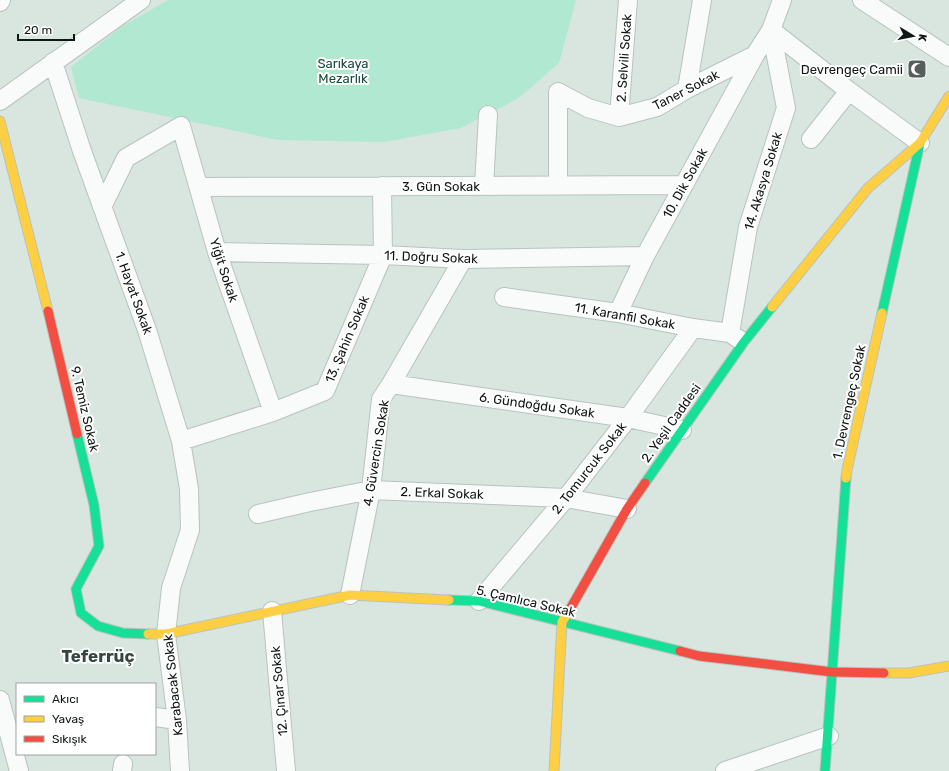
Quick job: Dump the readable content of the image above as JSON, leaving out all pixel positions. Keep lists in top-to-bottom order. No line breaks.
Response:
{"streets":{"street":["2. Selvili Sokak","Taner Sokak","14. Akasya Sokak","10. Dik Sokak","3. Gün Sokak","11. Doğru Sokak","Yiğit Sokak","1. Hayat Sokak","11. Karanfil Sokak","13. Şahin Sokak","1. Devrengeç Sokak","6. Gündoğdu Sokak","9. Temiz Sokak","2. Yeşil Caddesi","4. Güvercin Sokak","2. Tomurcuk Sokak","2. Erkal Sokak","5. Çamlıca Sokak","Karabacak Sokak","12. Çınar Sokak"]},"crossings":[["2. Selvili Sokak","Taner Sokak"],["Taner Sokak","10. Dik Sokak"],["14. Akasya Sokak","11. Karanfil Sokak"],["14. Akasya Sokak","2. Yeşil Caddesi"],["10. Dik Sokak","3. Gün Sokak"],["10. Dik Sokak","11. Doğru Sokak"],["10. Dik Sokak","11. Karanfil Sokak"],["3. Gün Sokak","Yiğit Sokak"],["3. Gün Sokak","13. Şahin Sokak"],["11. Doğru Sokak","Yiğit Sokak"],["11. Doğru Sokak","13. Şahin Sokak"],["11. Doğru Sokak","4. Güvercin Sokak"],["Yiğit Sokak","1. Hayat Sokak"],["Yiğit Sokak","13. Şahin Sokak"],["1. Hayat Sokak","13. Şahin Sokak"],["1. Hayat Sokak","Karabacak Sokak"],["11. Karanfil Sokak","2. Yeşil Caddesi"],["11. Karanfil Sokak","2. Tomurcuk Sokak"],["1. Devrengeç Sokak","2. Yeşil Caddesi"],["1. Devrengeç Sokak","5. Çamlıca Sokak"],["6. Gündoğdu Sokak","2. Yeşil Caddesi"],["6. Gündoğdu Sokak","4. Güvercin Sokak"],["6. Gündoğdu Sokak","2. Tomurcuk Sokak"],["9. Temiz Sokak","5. Çamlıca Sokak"],["9. Temiz Sokak","Karabacak Sokak"],["2. Yeşil Caddesi","2. Erkal Sokak"],["2. Yeşil Caddesi","5. Çamlıca Sokak"],["4. Güvercin Sokak","2. Erkal Sokak"],["4. Güvercin Sokak","5. Çamlıca Sokak"],["2. Tomurcuk Sokak","2. Erkal Sokak"],["2. Tomurcuk Sokak","5. Çamlıca Sokak"],["5. Çamlıca Sokak","Karabacak Sokak"],["5. Çamlıca Sokak","12. Çınar Sokak"]],"districts":["Teferrüç"],"parks":["Sarıkaya Mezarlık"],"places":{"mosque":["Devrengeç Camii"]},"legend":["Akıcı","Yavaş","Sıkışık"],"scale_bar":"20 m","north":"right"}
